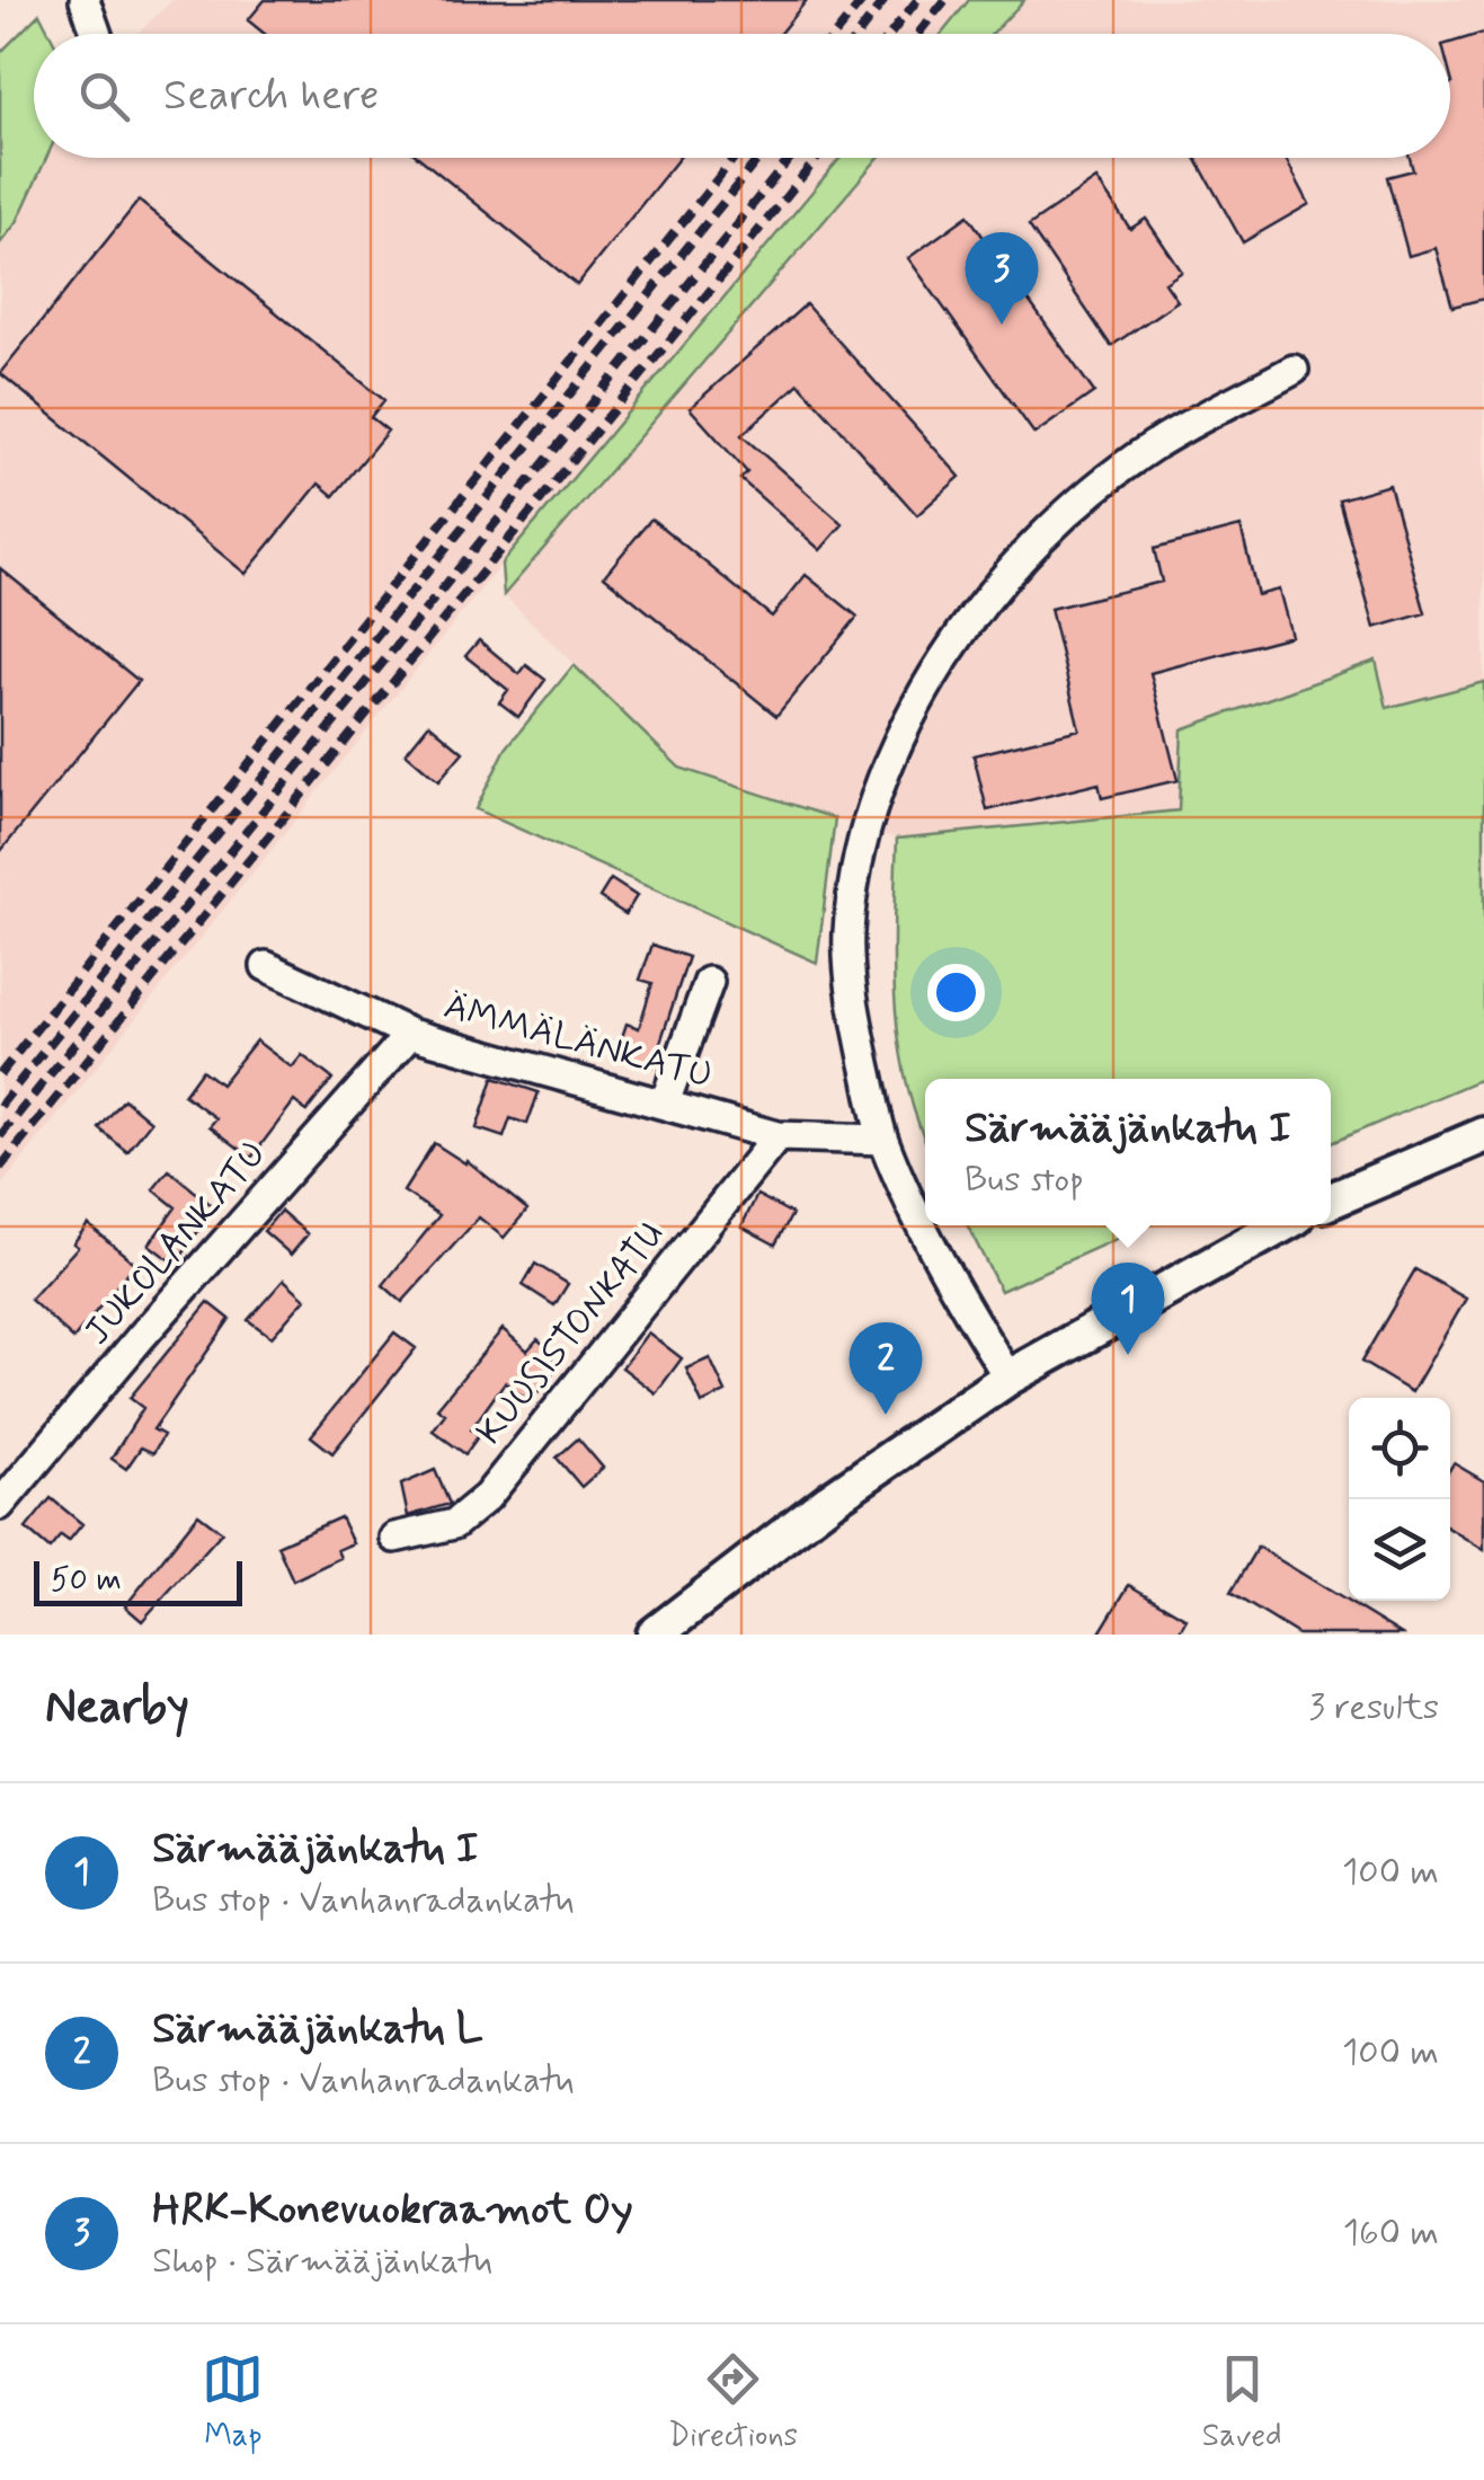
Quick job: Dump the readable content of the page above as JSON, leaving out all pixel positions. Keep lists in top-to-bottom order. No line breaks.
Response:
{"streets":{"street":["ÄMMÄLÄNKATU","JUKOLANKATU","KUUSISTONKATU"]},"crossings":[["ÄMMÄLÄNKATU","JUKOLANKATU"],["ÄMMÄLÄNKATU","KUUSISTONKATU"]],"scale_bar":"50 m","page":{"search":"Search here","pins":["3","1","2"],"popup":["Särmääjänkatu I","Bus stop"],"scale":"50 m","heading":["Nearby","3 results"],"list":[{"mark":"1","name":"Särmääjänkatu I","note":"Bus stop · Vanhanradankatu","value":"100 m"},{"mark":"2","name":"Särmääjänkatu L","note":"Bus stop · Vanhanradankatu","value":"100 m"},{"mark":"3","name":"HRK-Konevuokraamot Oy","note":"Shop · Särmääjänkatu","value":"160 m"}],"nav":["Map","Directions","Saved"]}}
